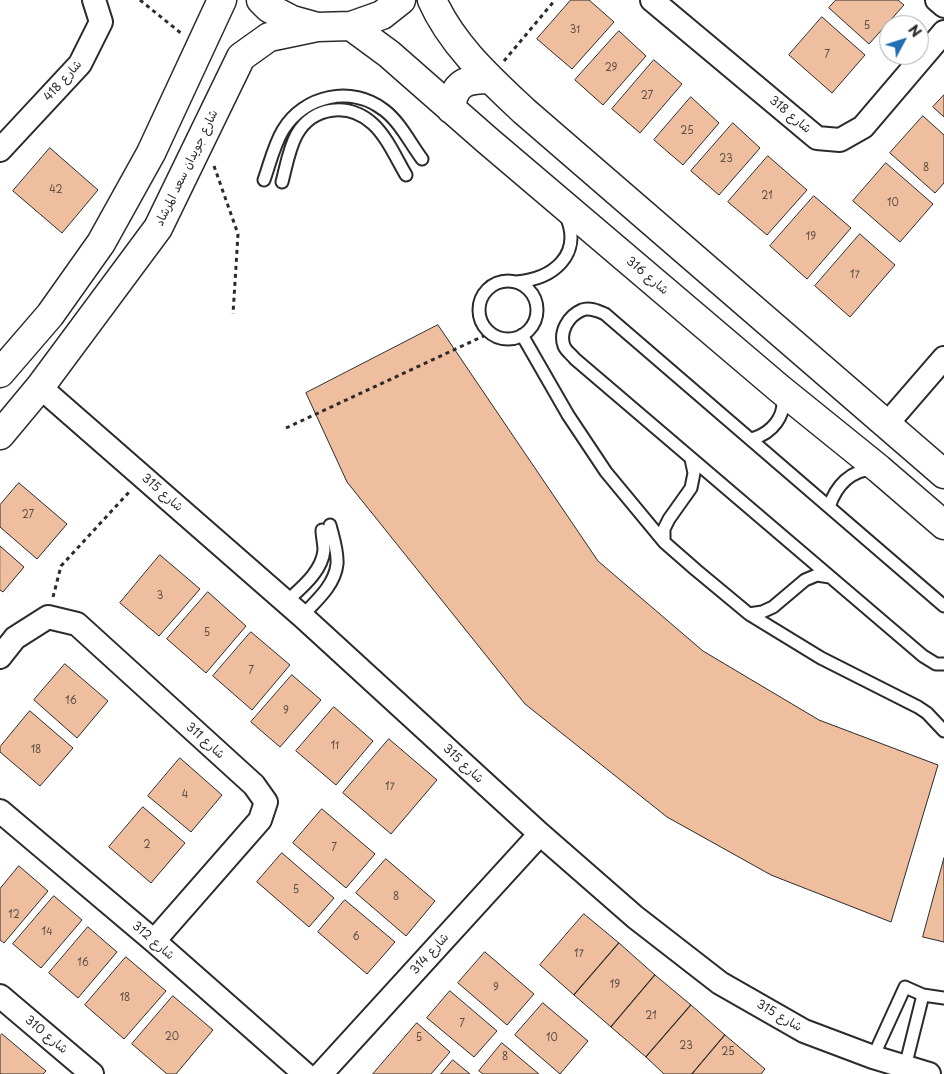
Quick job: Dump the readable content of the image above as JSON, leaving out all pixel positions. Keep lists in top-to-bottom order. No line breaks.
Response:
{"streets":{"street":["شارع 418","شارع 318","شارع جويدان سعد المرشاد","شارع 316","شارع 315","شارع 311","شارع 312","شارع 314","شارع 310"]},"crossings":[["شارع جويدان سعد المرشاد","شارع 315"],["شارع 315","شارع 314"],["شارع 311","شارع 312"]],"house_numbers":["5","31","7","29","27","25","23","8","42","21","10","19","17","27","3","5","7","16","9","11","18","17","4","2","7","5","8","12","14","6","17","16","19","9","18","21","7","20","5","10","23","25","8"],"north":"top right"}
